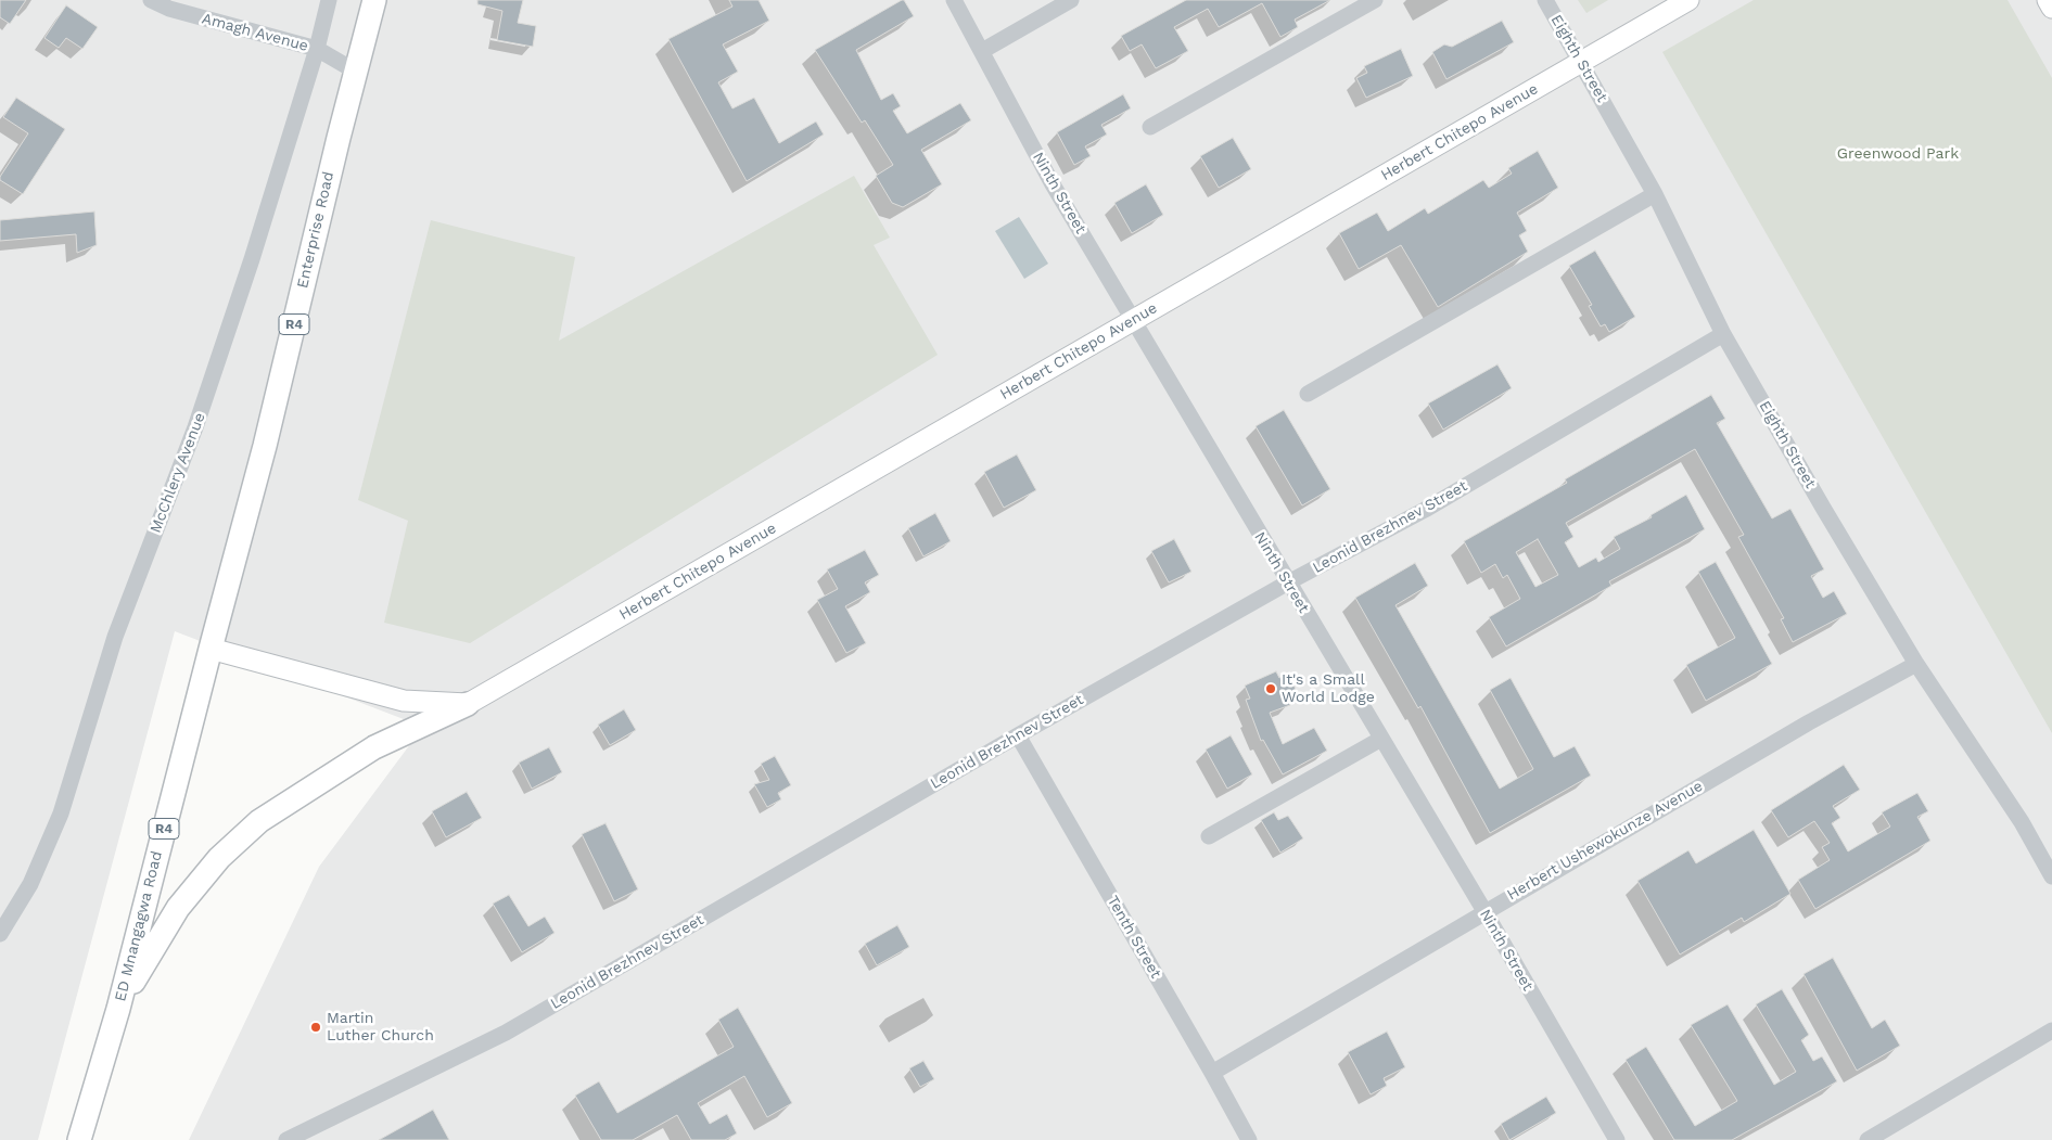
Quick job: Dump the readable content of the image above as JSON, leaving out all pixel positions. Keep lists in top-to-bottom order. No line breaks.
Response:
{"streets":{"highway":["Enterprise Road","R4","ED Mnangagwa Road"],"main road":["Herbert Chitepo Avenue"],"street":["Amagh Avenue","Eighth Street","Ninth Street","McChlery Avenue","Leonid Brezhnev Street","Herbert Ushewokunze Avenue","Tenth Street"]},"crossings":[["Amagh Avenue","Enterprise Road"],["Amagh Avenue","McChlery Avenue"],["Eighth Street","Herbert Chitepo Avenue"],["Eighth Street","Leonid Brezhnev Street"],["Eighth Street","Herbert Ushewokunze Avenue"],["Herbert Chitepo Avenue","Ninth Street"],["Ninth Street","Leonid Brezhnev Street"],["Ninth Street","Herbert Ushewokunze Avenue"],["Enterprise Road","ED Mnangagwa Road"],["Leonid Brezhnev Street","Tenth Street"],["Herbert Ushewokunze Avenue","Tenth Street"]],"parks":["Greenwood Park"],"places":["It's a Small World Lodge","Martin Luther Church"]}
